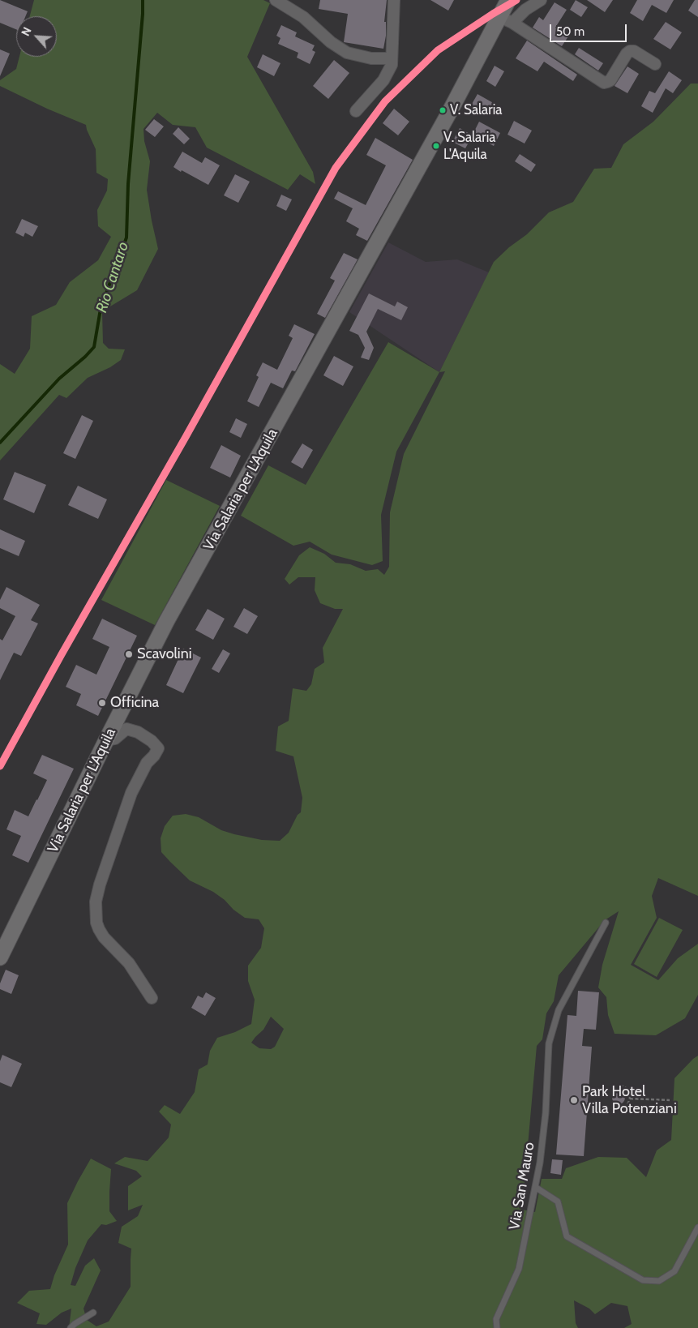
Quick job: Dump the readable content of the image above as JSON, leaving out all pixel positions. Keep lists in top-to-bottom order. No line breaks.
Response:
{"streets":{"main road":["Via Salaria per L'Aquila"],"lane":["Via San Mauro"]},"water":["Rio Cantaro"],"places":["V. Salaria","V. Salaria L'Aquila","Scavolini","Officina","Park Hotel Villa Potenziani"],"scale_bar":"50 m","north":"top left"}
